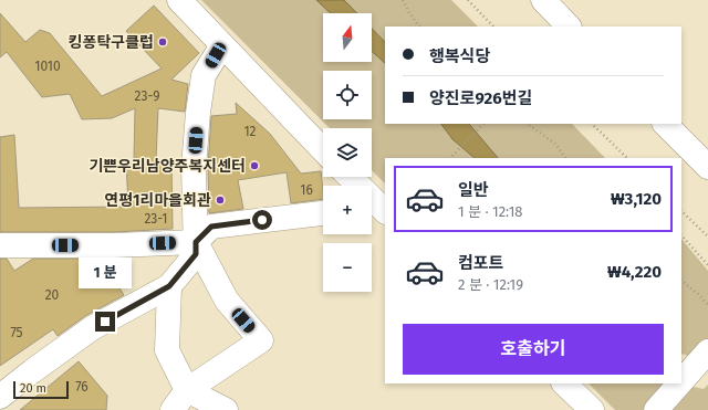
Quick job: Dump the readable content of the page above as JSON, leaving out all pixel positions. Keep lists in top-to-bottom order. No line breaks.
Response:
{"places":["킹퐁탁구클럽","기쁜우리남양주복지센터","연평1리마을회관"],"house_numbers":["1010","23-9","12","16","23-1","20","75","76"],"scale_bar":"20 m","north":"top","page":{"map_buttons":["+","−"],"banner":["행복식당","양진로926번길"],"list":[{"name":"일반","note":"1 분 · 12:18","value":"₩3,120"},{"name":"컴포트","note":"2 분 · 12:19","value":"₩4,220"}],"bubble":"1 분","buttons":"호출하기","scale":"20 m"}}
